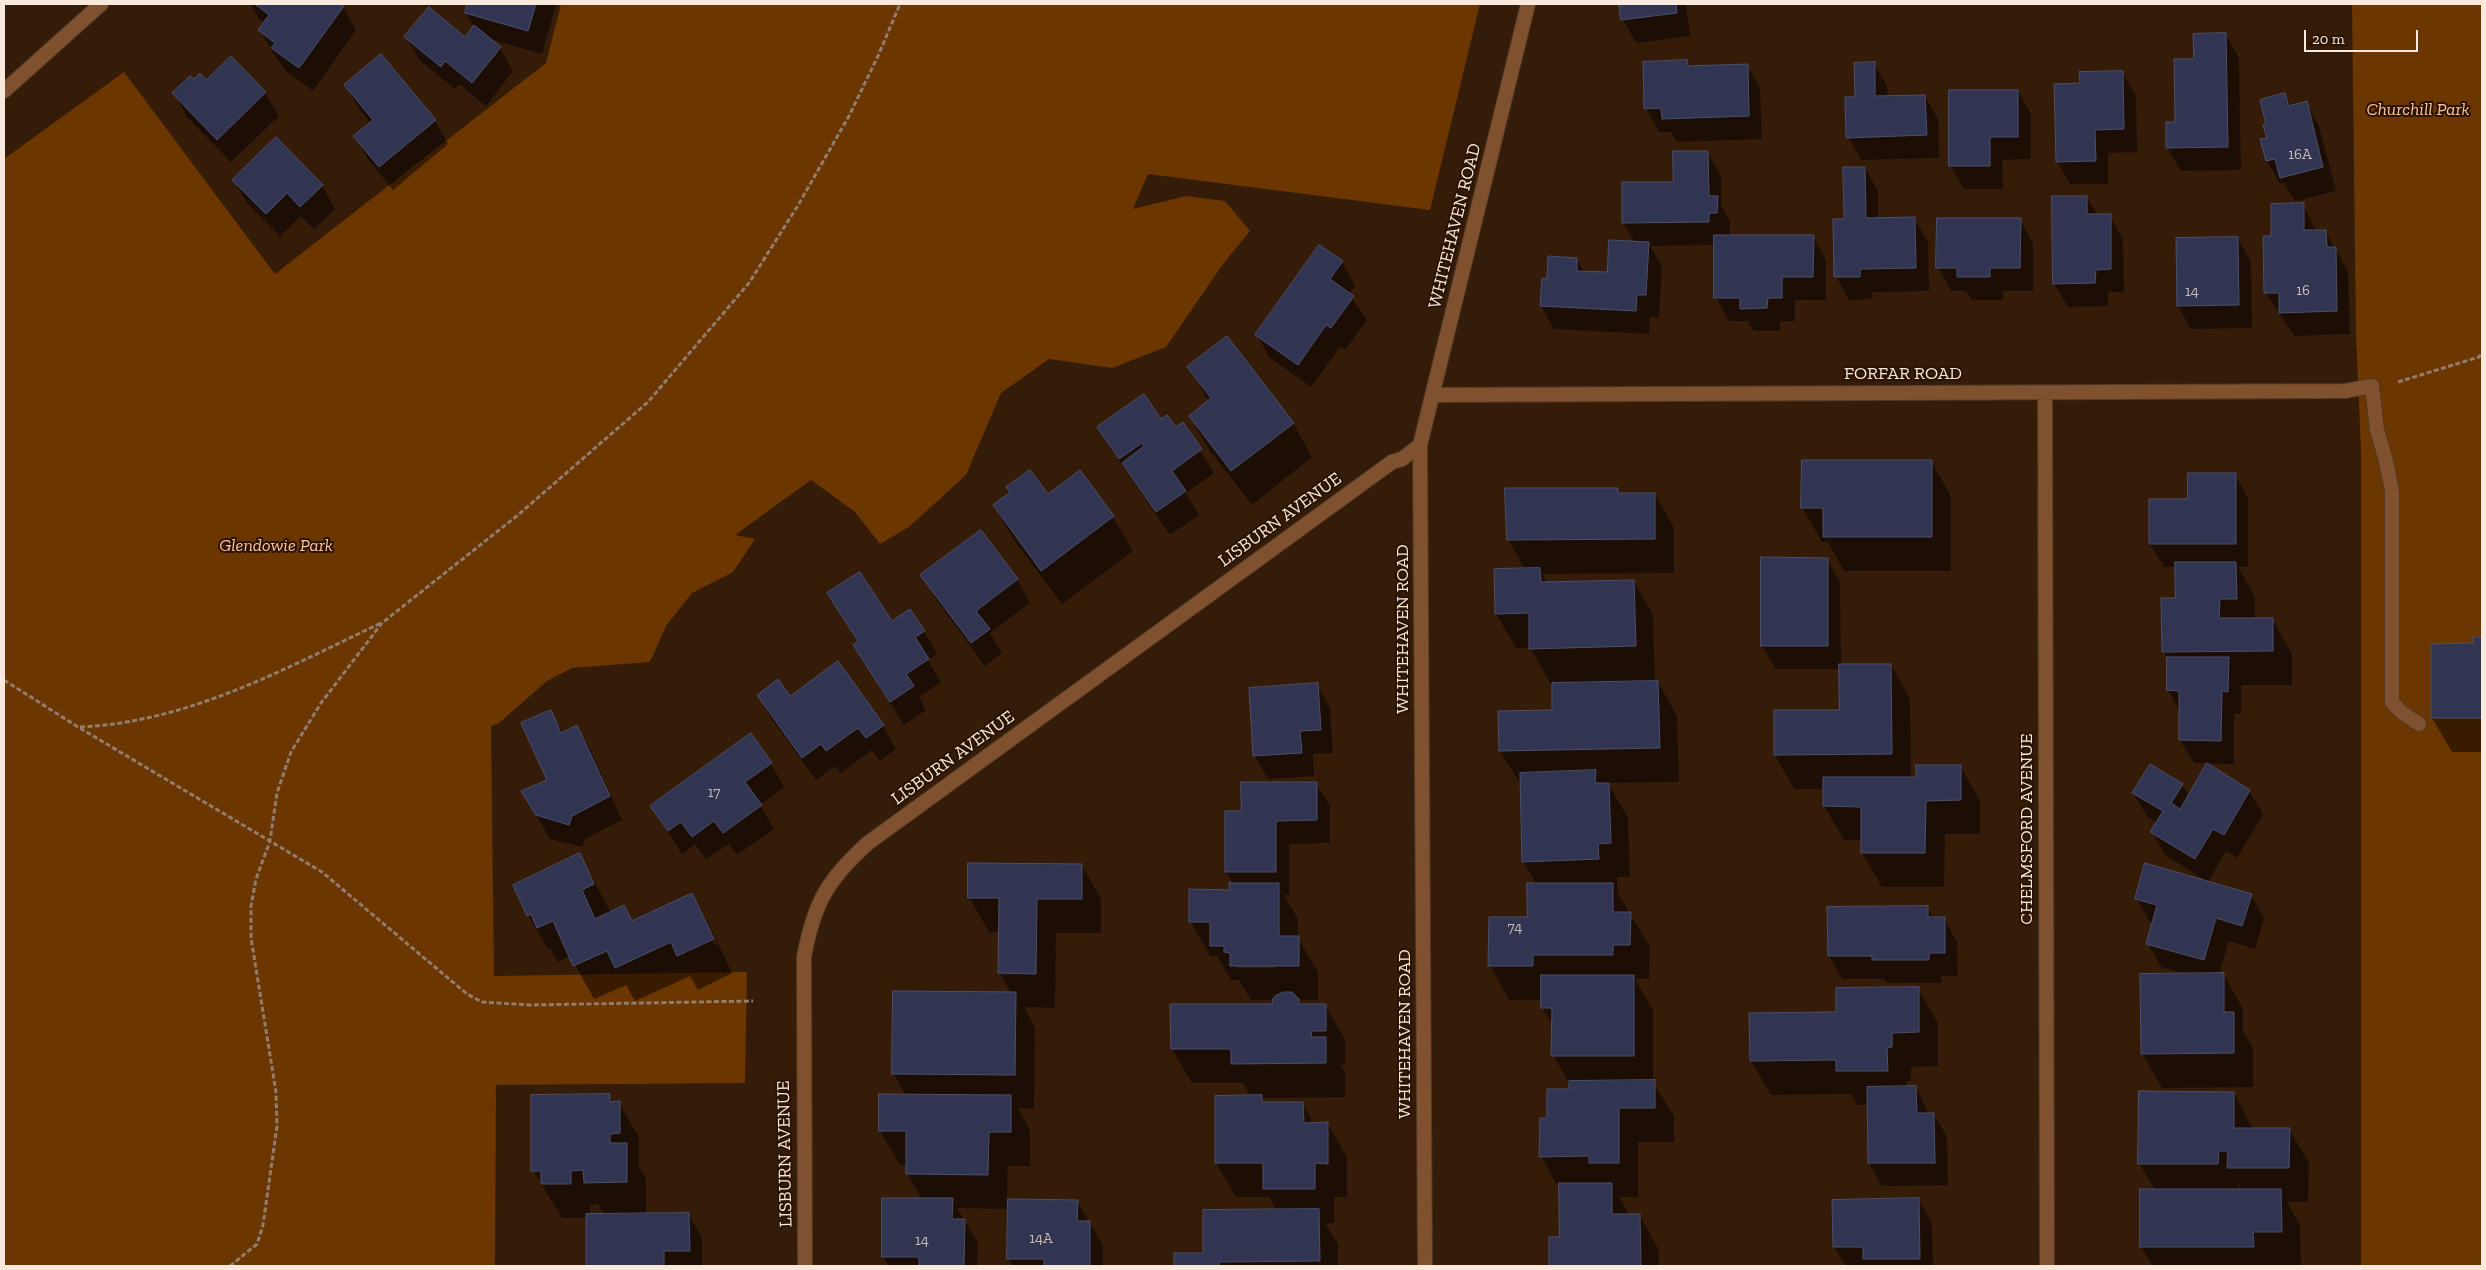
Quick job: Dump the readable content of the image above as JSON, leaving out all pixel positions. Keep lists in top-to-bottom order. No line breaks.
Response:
{"streets":{"street":["WHITEHAVEN ROAD","FORFAR ROAD","LISBURN AVENUE","CHELMSFORD AVENUE"]},"crossings":[["WHITEHAVEN ROAD","FORFAR ROAD"],["WHITEHAVEN ROAD","LISBURN AVENUE"],["FORFAR ROAD","CHELMSFORD AVENUE"]],"parks":["Churchill Park","Glendowie Park"],"house_numbers":["16A","16","14","17","74","14A","14"],"scale_bar":"20 m"}
